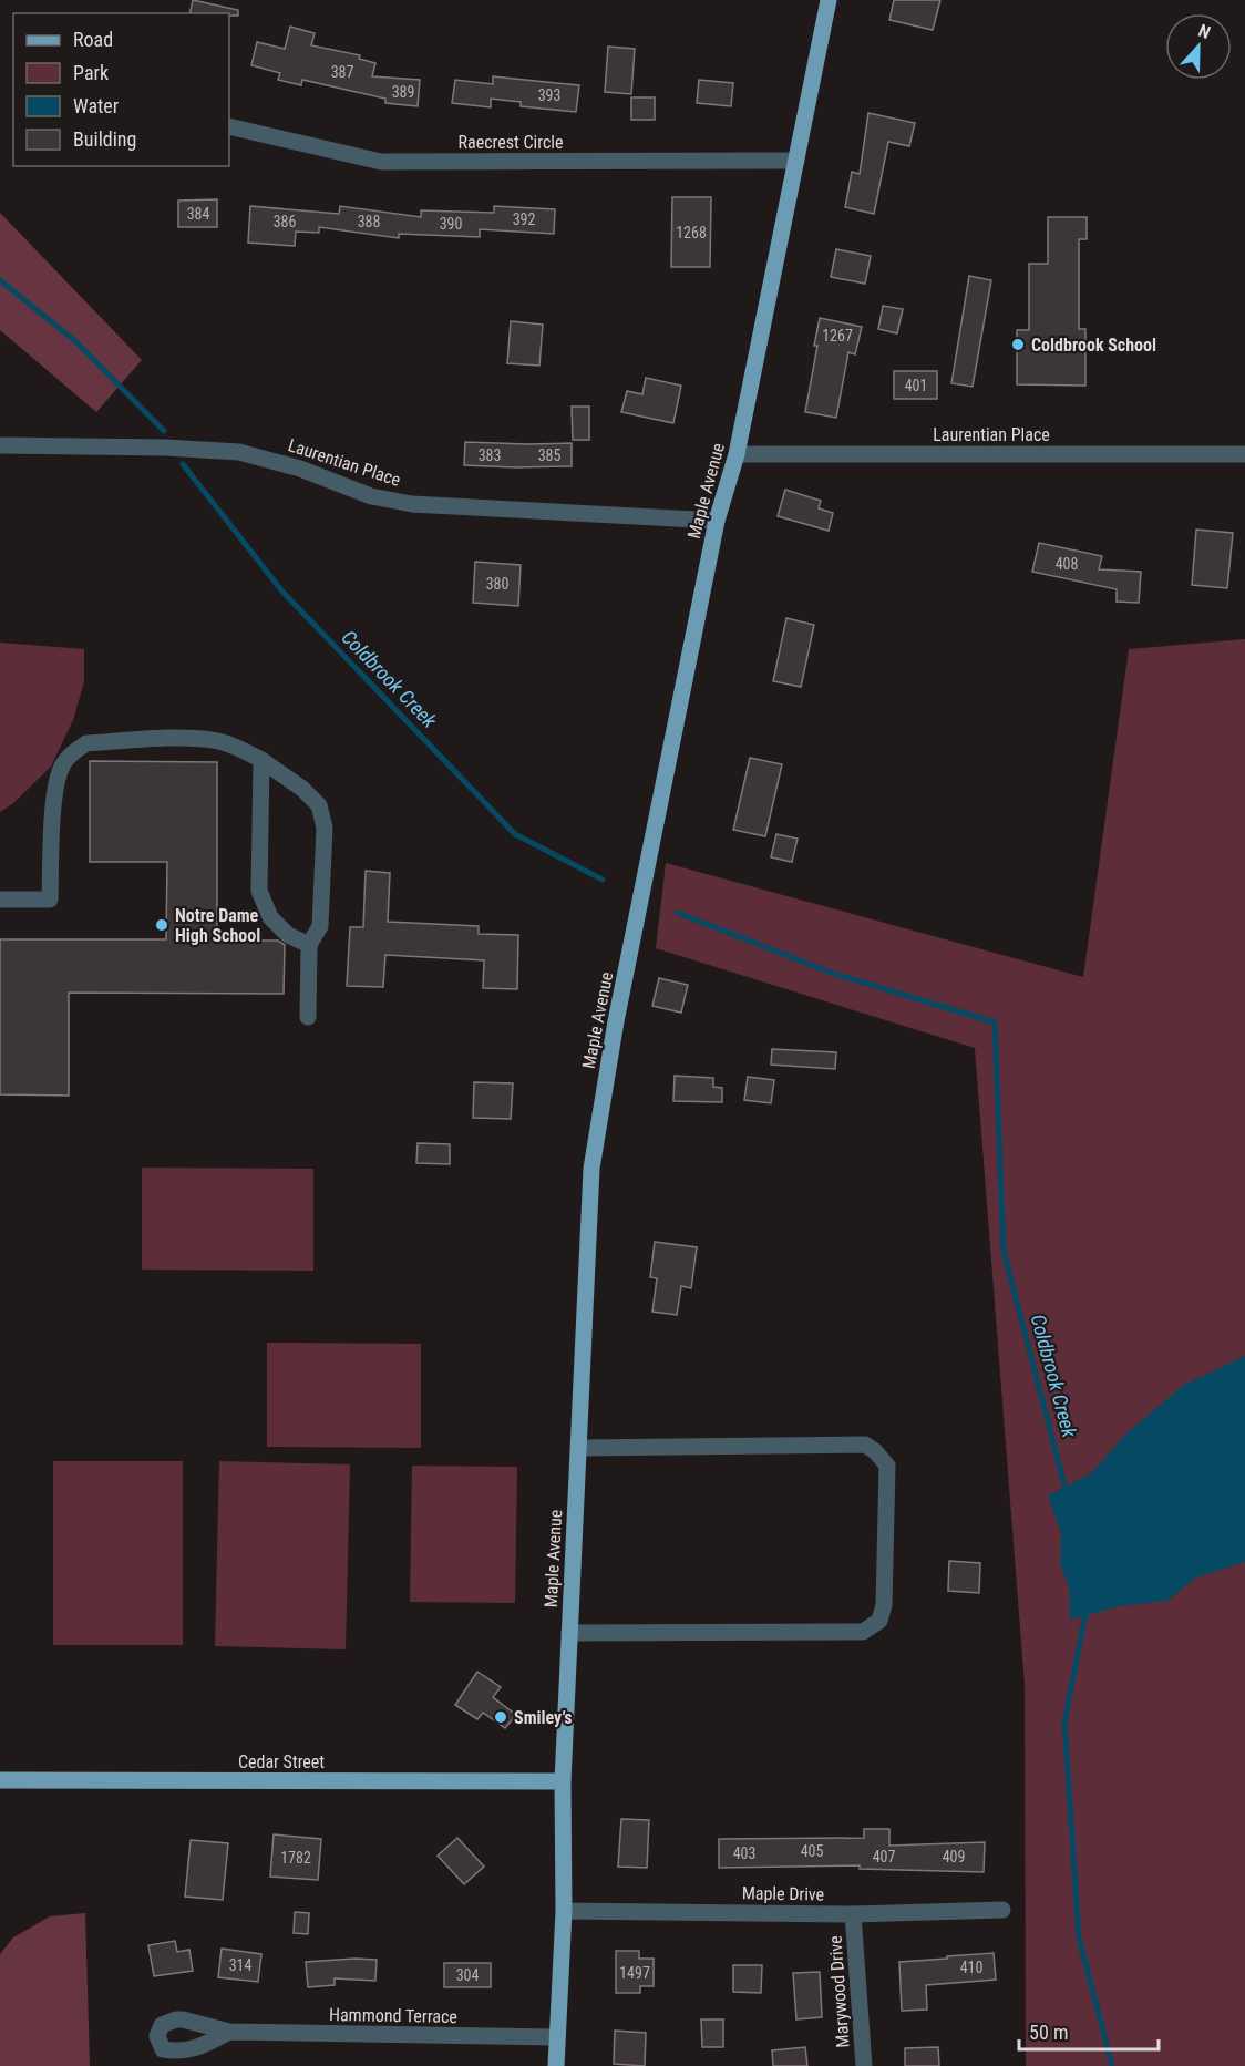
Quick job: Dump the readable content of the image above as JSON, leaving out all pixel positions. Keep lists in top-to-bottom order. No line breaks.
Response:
{"streets":{"main road":["Maple Avenue","Cedar Street"],"street":["Raecrest Circle","Laurentian Place","Maple Drive","Marywood Drive","Hammond Terrace"]},"crossings":[["Raecrest Circle","Maple Avenue"],["Laurentian Place","Maple Avenue"],["Maple Avenue","Cedar Street"],["Maple Avenue","Maple Drive"],["Maple Avenue","Hammond Terrace"],["Maple Drive","Marywood Drive"]],"water":["Coldbrook Creek"],"places":["Coldbrook School","Notre Dame High School","Smiley’s"],"house_numbers":["387","389","393","384","392","386","388","390","1268","1267","401","383","385","408","380","405","403","407","409","1782","314","410","1497","304"],"legend":["Road","Park","Water","Building"],"scale_bar":"50 m","north":"top"}
